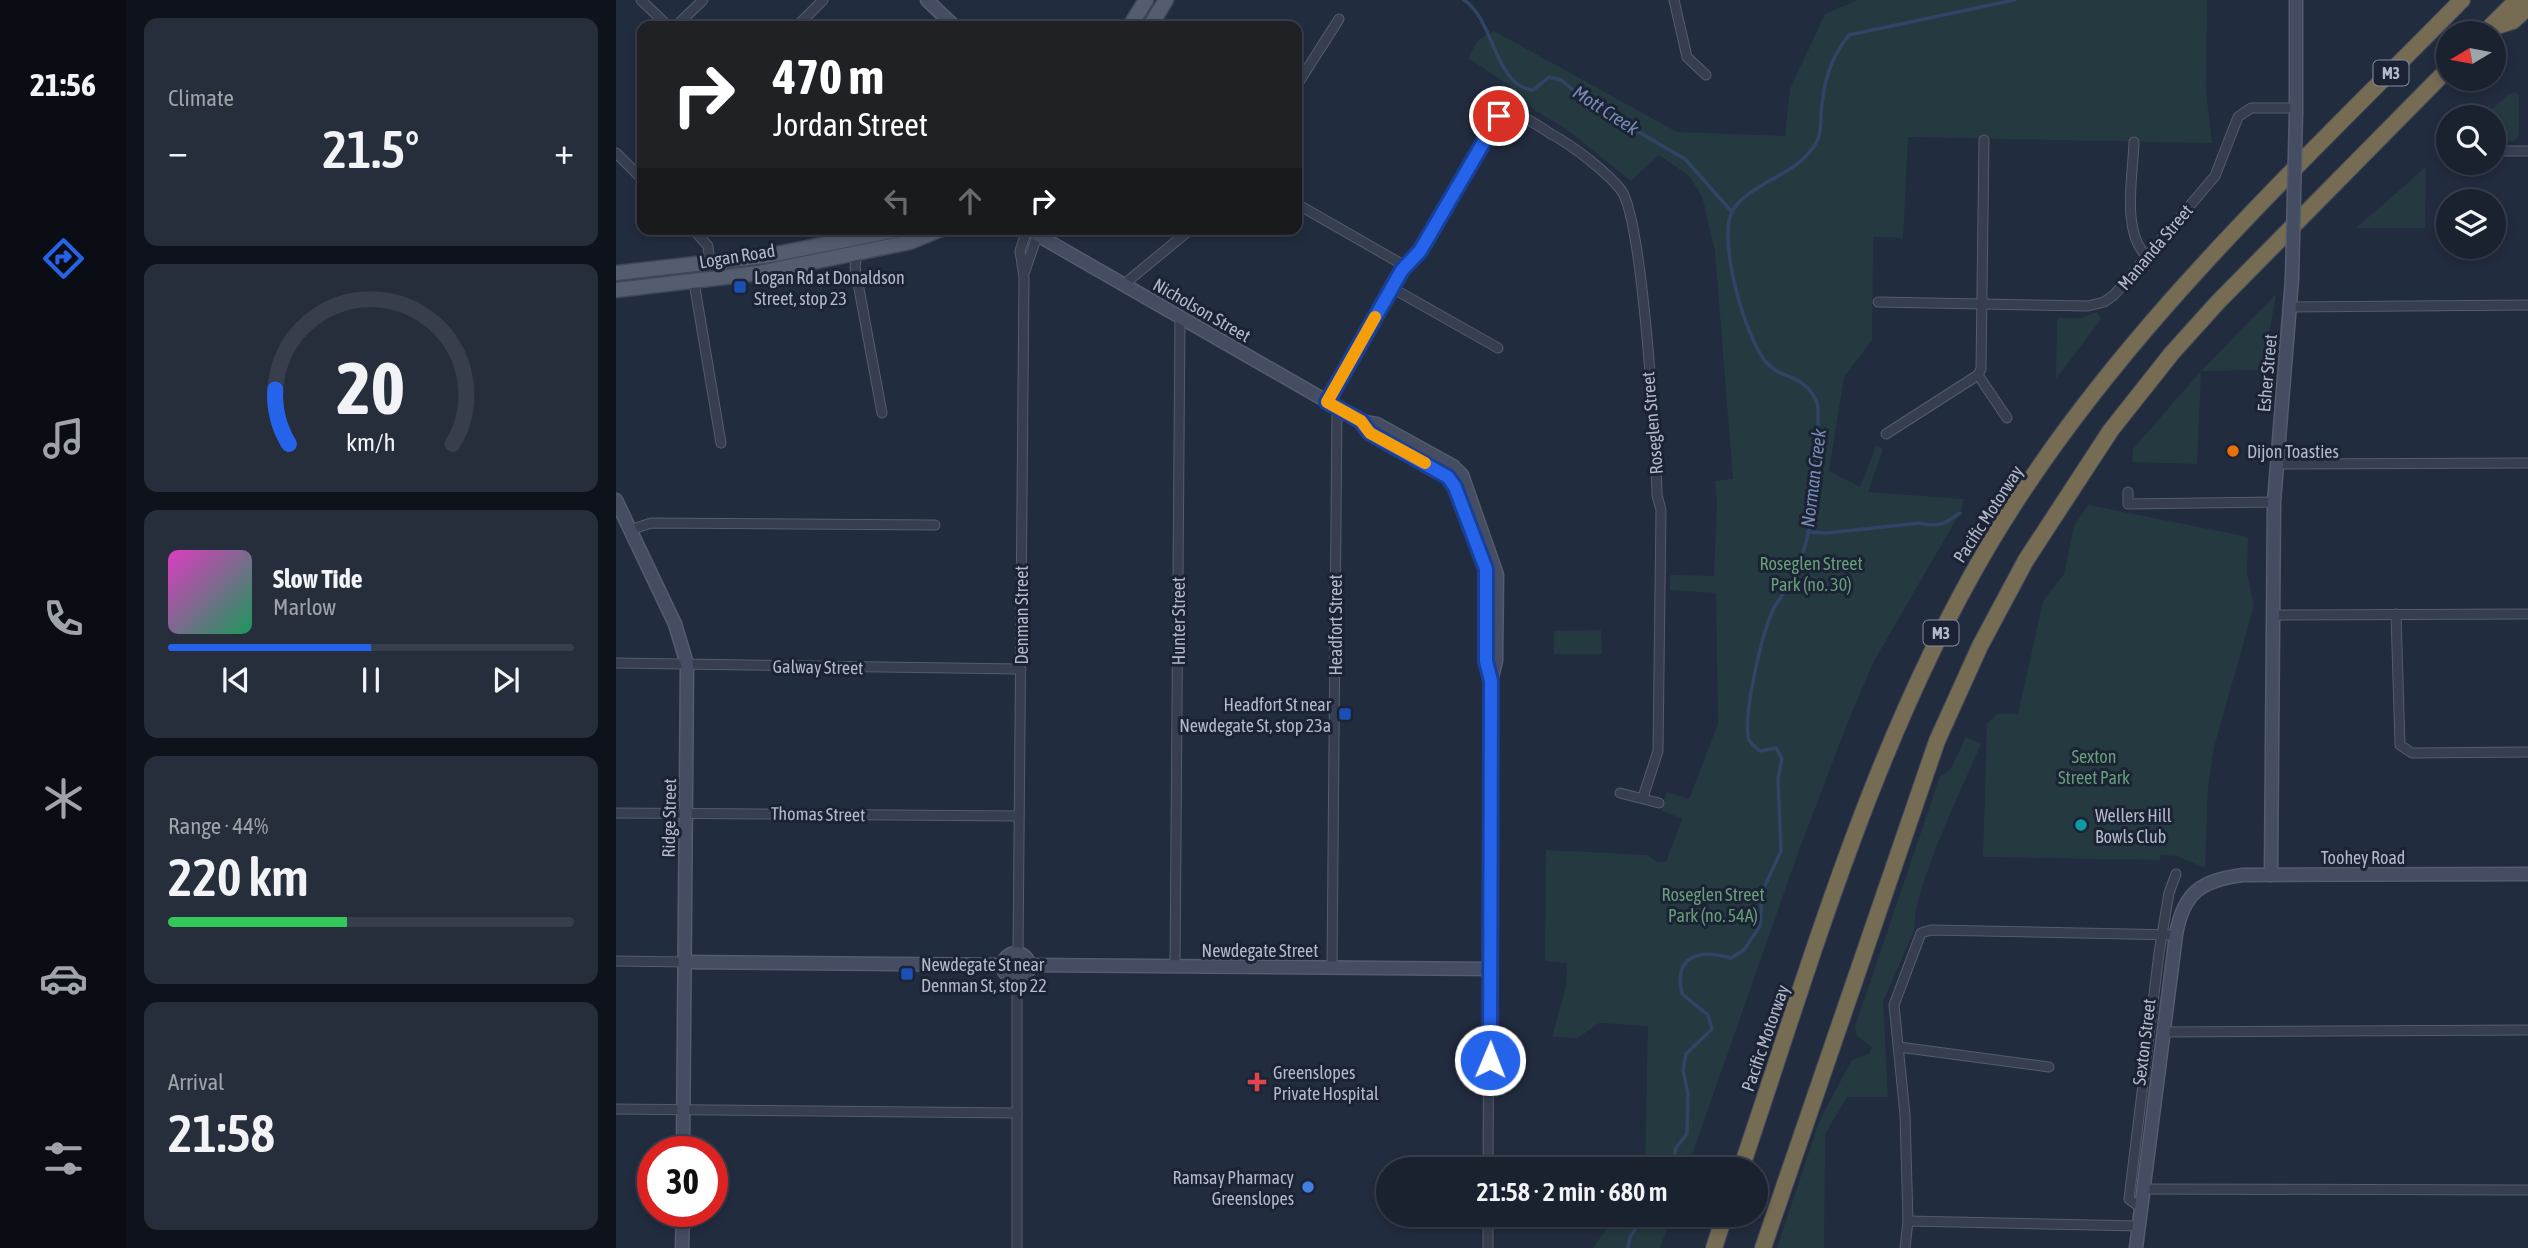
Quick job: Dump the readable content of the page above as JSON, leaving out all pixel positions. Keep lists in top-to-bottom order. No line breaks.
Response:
{"streets":{"highway":["M3","Pacific Motorway"],"main road":["Logan Road"],"street":["Mananda Street","Nicholson Street","Esher Street","Roseglen Street","Denman Street","Hunter Street","Headfort Street","Galway Street","Thomas Street","Ridge Street","Toohey Road","Newdegate Street","Sexton Street"]},"crossings":[["Mananda Street","Esher Street"],["Nicholson Street","Hunter Street"],["Nicholson Street","Headfort Street"],["Nicholson Street","Newdegate Street"],["Esher Street","Toohey Road"],["Denman Street","Galway Street"],["Denman Street","Thomas Street"],["Denman Street","Newdegate Street"],["Hunter Street","Newdegate Street"],["Headfort Street","Newdegate Street"],["Galway Street","Ridge Street"],["Thomas Street","Ridge Street"],["Toohey Road","Sexton Street"]],"water":["Mott Creek","Norman Creek"],"parks":["Roseglen Street Park (no. 30)","Sexton Street Park","Roseglen Street Park (no. 54A)"],"places":{"transit":["Logan Rd at Donaldson Street, stop 23","Headfort St near Newdegate St, stop 23a","Newdegate St near Denman St, stop 22"],"other":["Dijon Toasties","Wellers Hill Bowls Club","Ramsay Pharmacy Greenslopes"],"health":["Greenslopes Private Hospital"]},"north":"left","page":{"tabs":"21:56","tile":["Climate",["Range · 44%","220 km"],["Arrival","21:58"]],"turn":["470 m","Jordan Street"],"heat":["−","21.5°","+"],"song":["Slow Tide","Marlow"],"limit":"30","trip":"21:58 · 2 min · 680 m","gauge":["20","km/h"]}}
